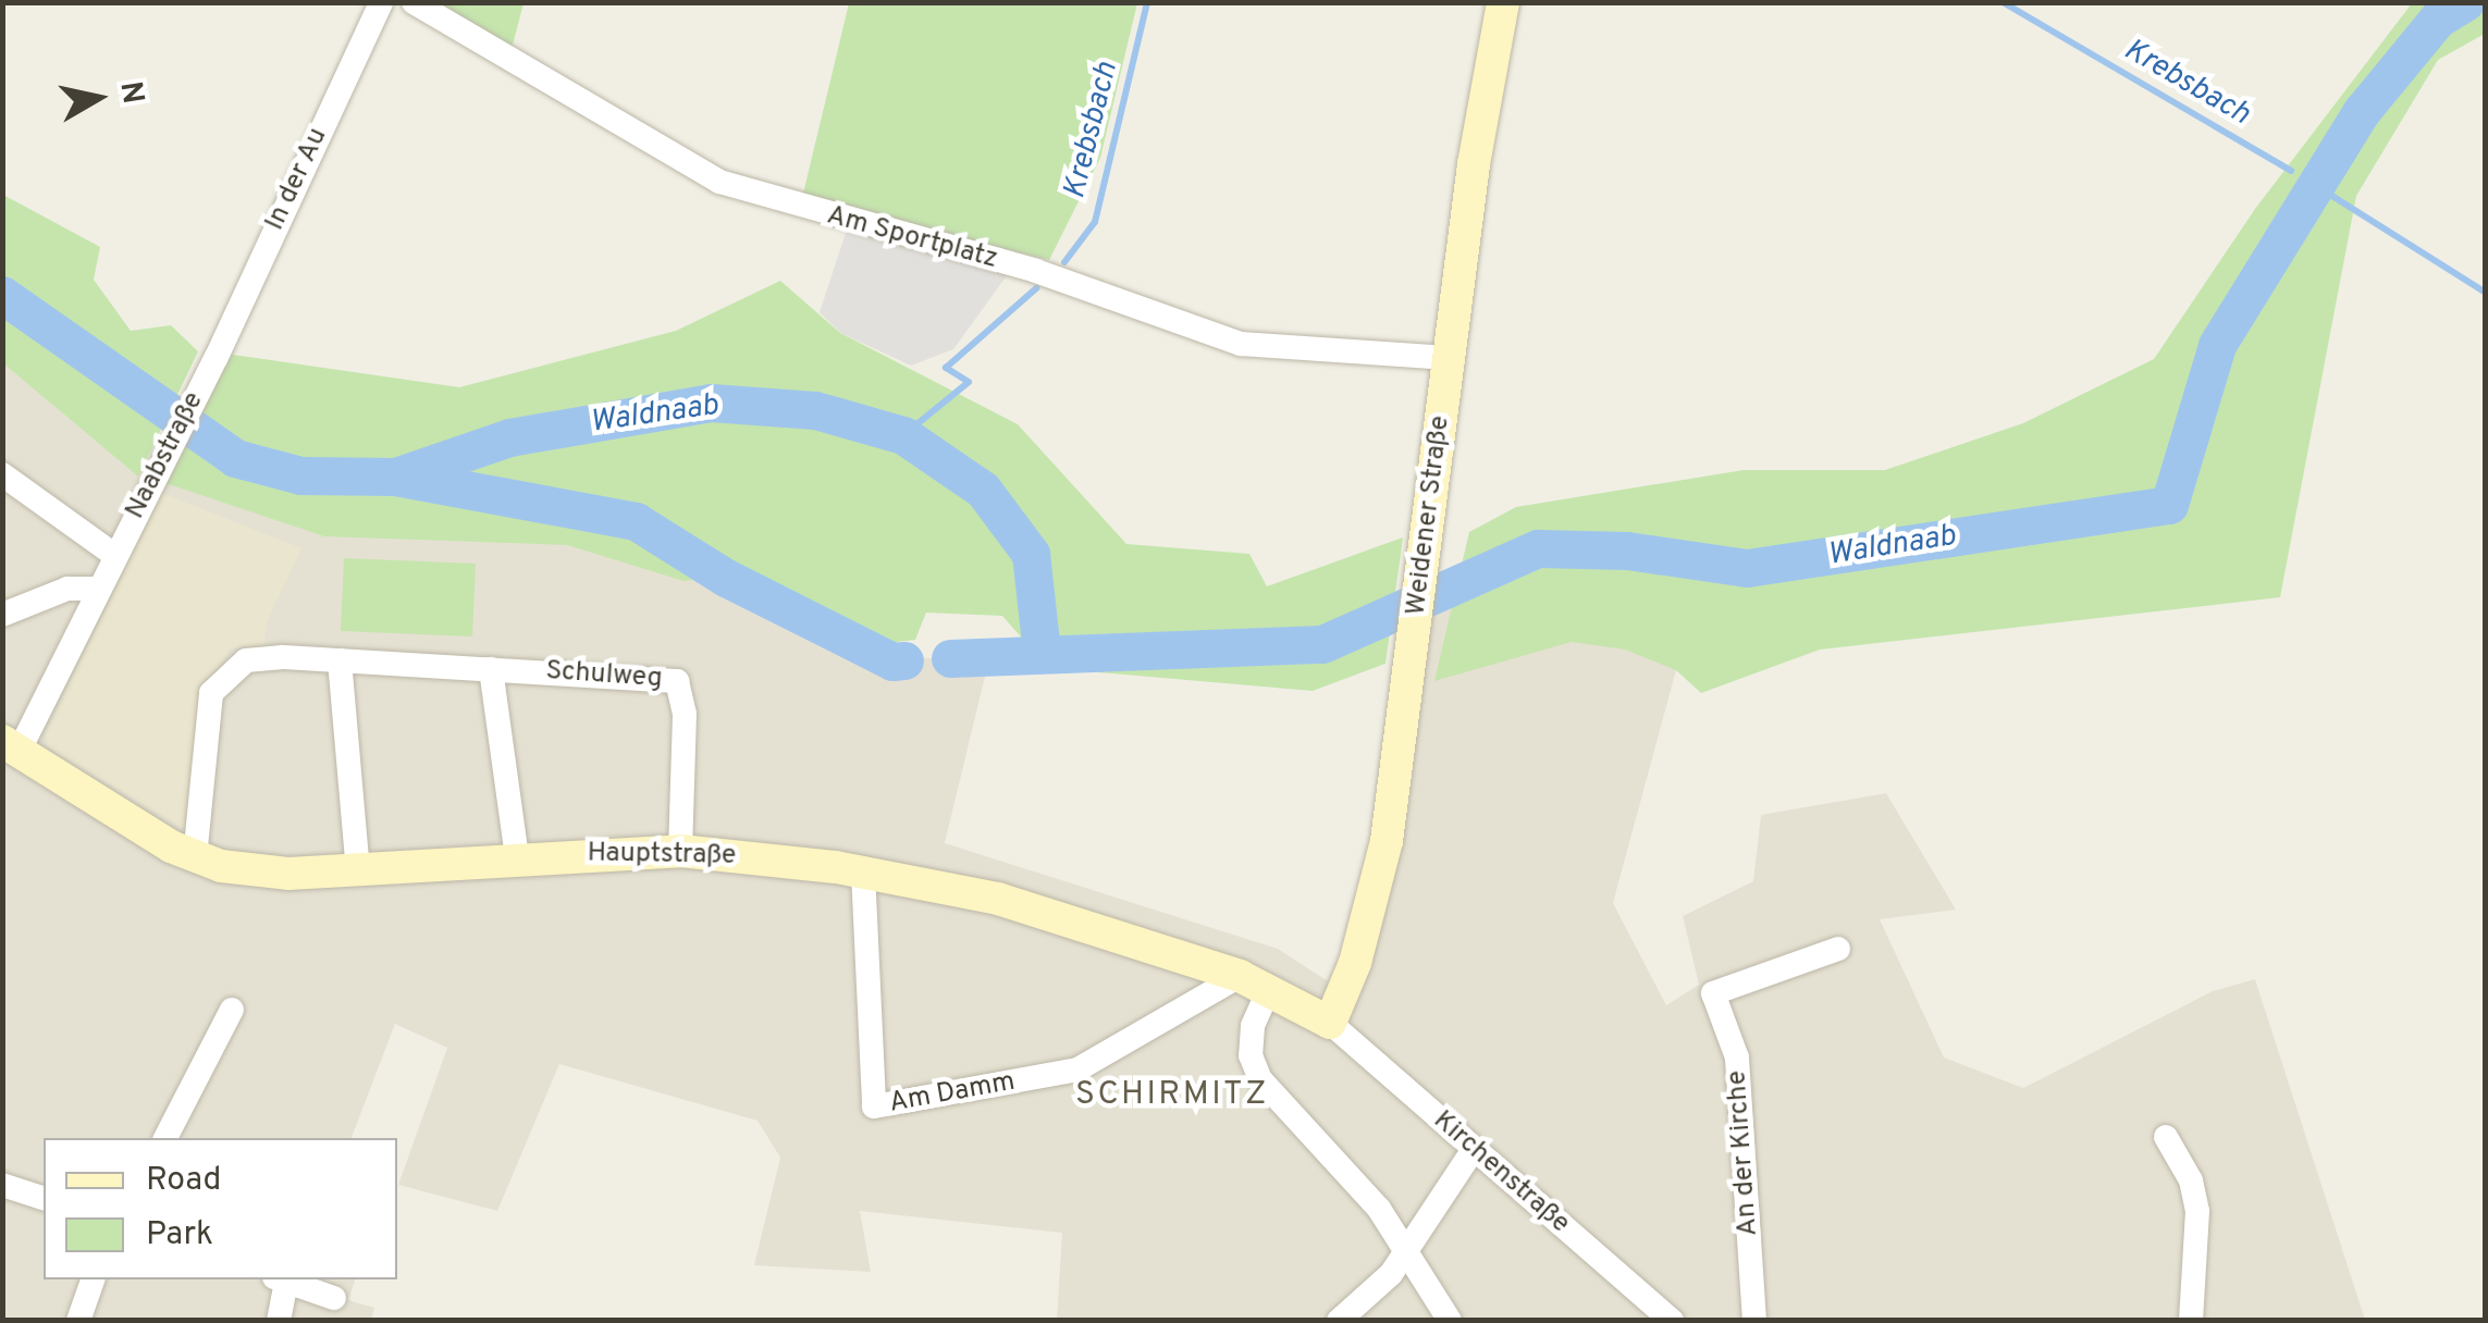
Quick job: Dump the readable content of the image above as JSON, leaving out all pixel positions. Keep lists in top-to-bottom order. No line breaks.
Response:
{"streets":{"street":["In der Au","Am Sportplatz","Naabstraße","Weidener Straße","Schulweg","Hauptstraße","Am Damm","An der Kirche","Kirchenstraße"]},"crossings":[["In der Au","Naabstraße"],["Am Sportplatz","Weidener Straße"],["Naabstraße","Hauptstraße"],["Weidener Straße","Hauptstraße"],["Weidener Straße","Kirchenstraße"],["Schulweg","Hauptstraße"],["Hauptstraße","Am Damm"],["Hauptstraße","Kirchenstraße"]],"districts":["SCHIRMITZ"],"water":["Krebsbach","Waldnaab"],"legend":["Road","Park"],"north":"right"}
